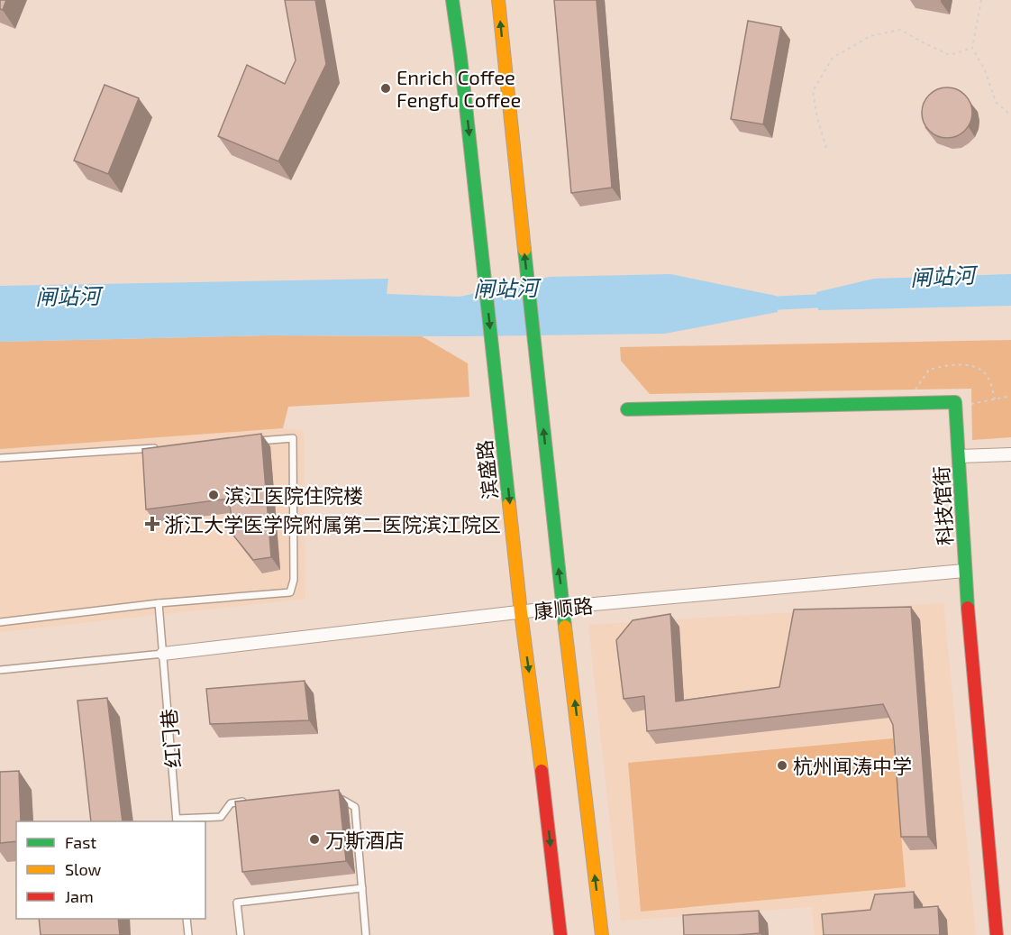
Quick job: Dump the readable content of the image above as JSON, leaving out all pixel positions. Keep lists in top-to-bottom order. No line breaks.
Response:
{"streets":{"main road":["滨盛路","科技馆街"],"street":["康顺路"],"lane":["红门巷"]},"crossings":[["滨盛路","康顺路"],["科技馆街","康顺路"],["康顺路","红门巷"]],"water":["闸站河"],"places":{"other":["Enrich Coffee Fengfu Coffee","滨江医院住院楼","杭州闻涛中学","万斯酒店"],"health":["浙江大学医学院附属第二医院滨江院区"]},"legend":["Fast","Slow","Jam"]}
